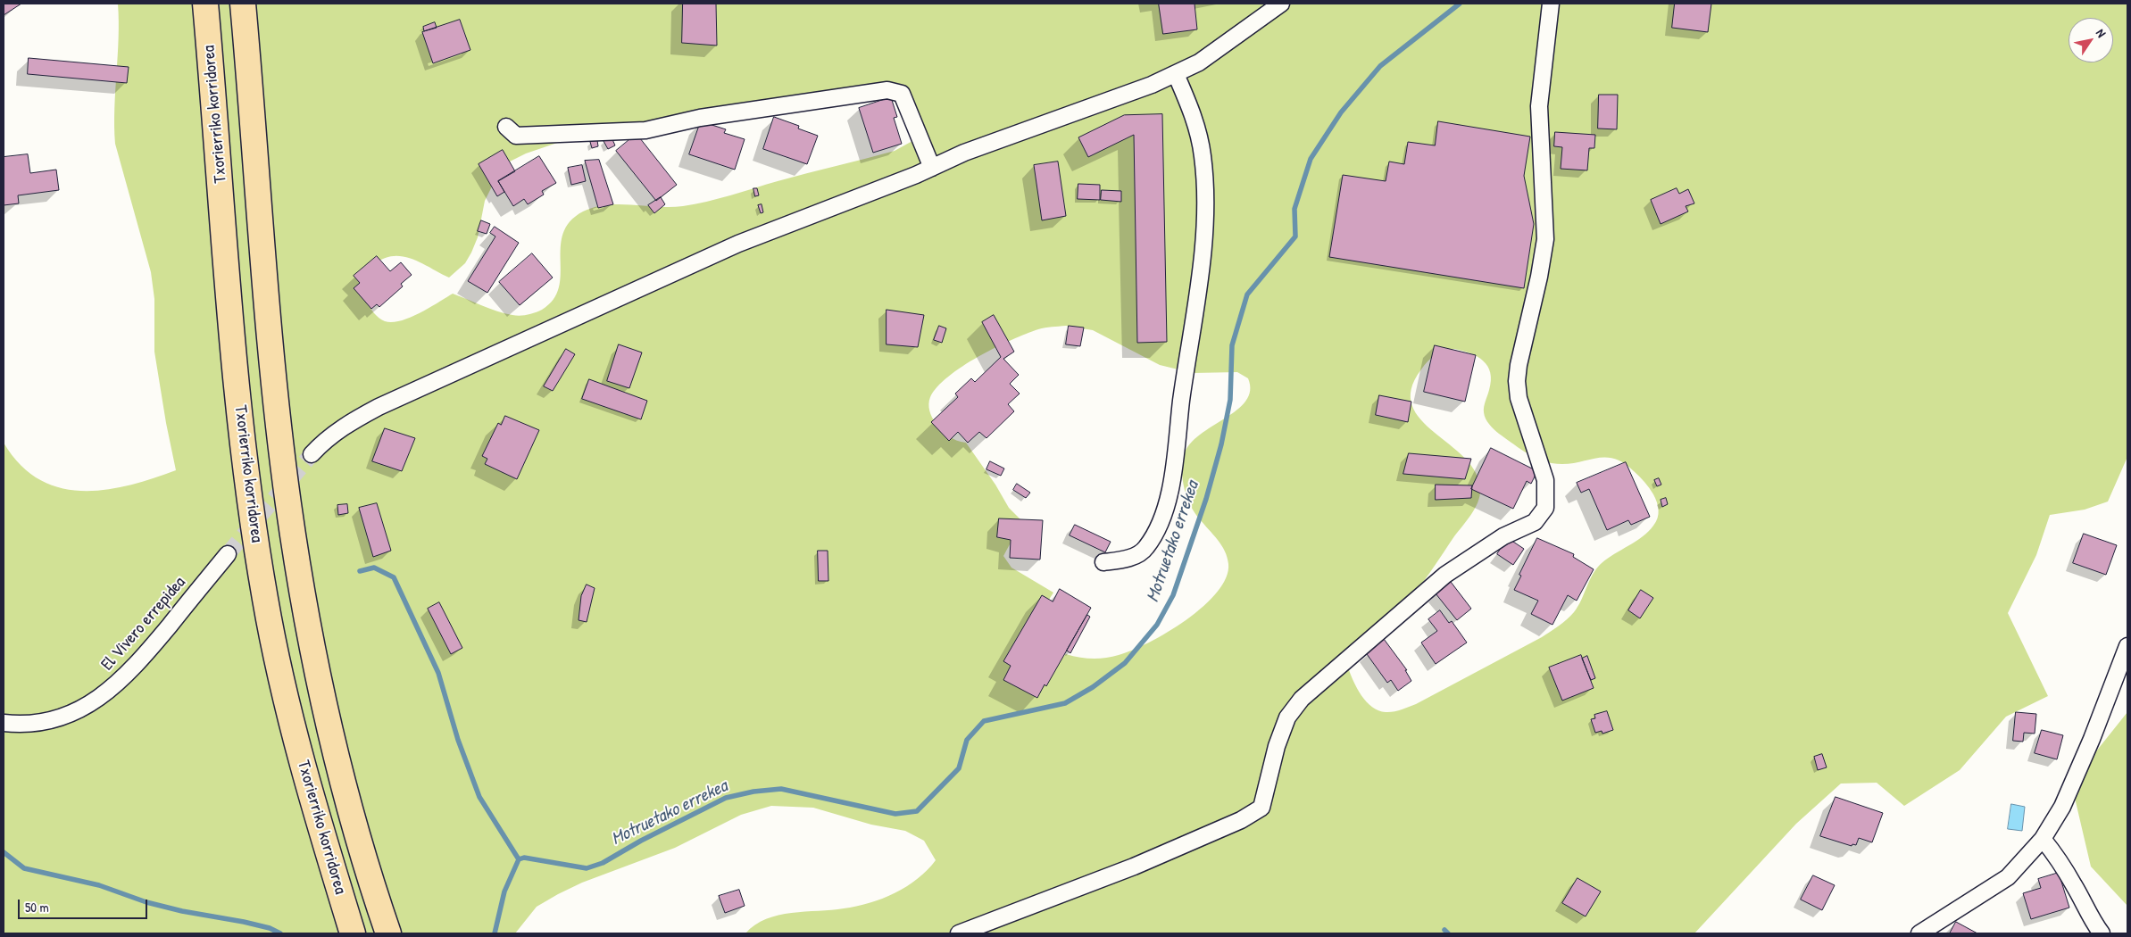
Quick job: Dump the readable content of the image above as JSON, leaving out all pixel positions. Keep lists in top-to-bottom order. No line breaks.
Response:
{"streets":{"highway":["Txorierriko korridorea"],"street":["El Vivero errepidea"]},"water":["Motruetako errekea"],"scale_bar":"50 m","north":"top right"}
